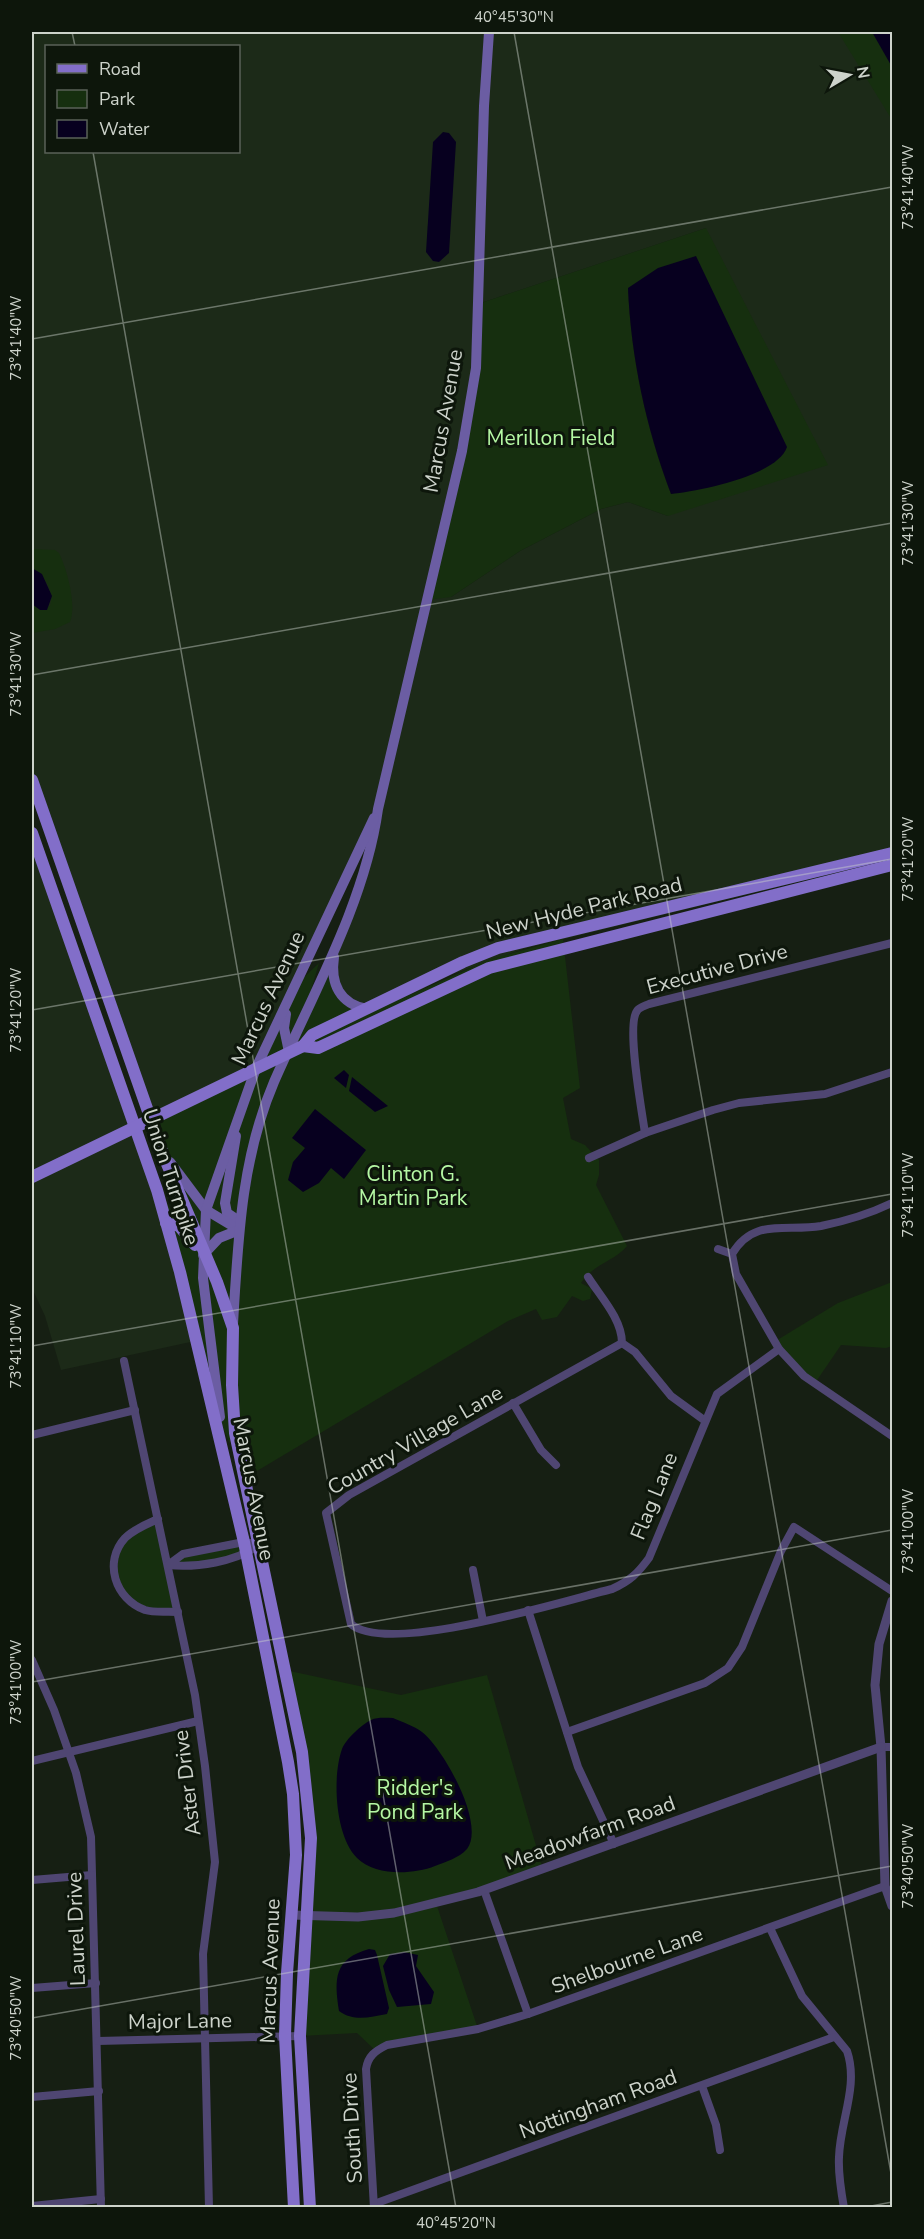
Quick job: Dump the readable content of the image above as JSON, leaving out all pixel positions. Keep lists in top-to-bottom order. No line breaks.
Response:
{"streets":{"main road":["Marcus Avenue","New Hyde Park Road","Union Turnpike"],"street":["Executive Drive","Country Village Lane","Flag Lane","Aster Drive","Meadowfarm Road","Laurel Drive","Shelbourne Lane","Major Lane","Nottingham Road","South Drive"]},"crossings":[["Marcus Avenue","New Hyde Park Road"],["Marcus Avenue","Union Turnpike"],["Marcus Avenue","Meadowfarm Road"],["Marcus Avenue","Major Lane"],["New Hyde Park Road","Union Turnpike"],["Country Village Lane","Flag Lane"],["Aster Drive","Major Lane"],["Laurel Drive","Major Lane"],["Shelbourne Lane","South Drive"],["Nottingham Road","South Drive"]],"parks":["Merillon Field","Clinton G. Martin Park","Ridder's Pond Park"],"legend":["Road","Park","Water"],"north":"right","coordinates":["40°45'30\"N","73°41'40\"W","73°41'30\"W","73°41'20\"W","73°41'10\"W","73°41'00\"W","73°40'50\"W","40°45'20\"N"]}
